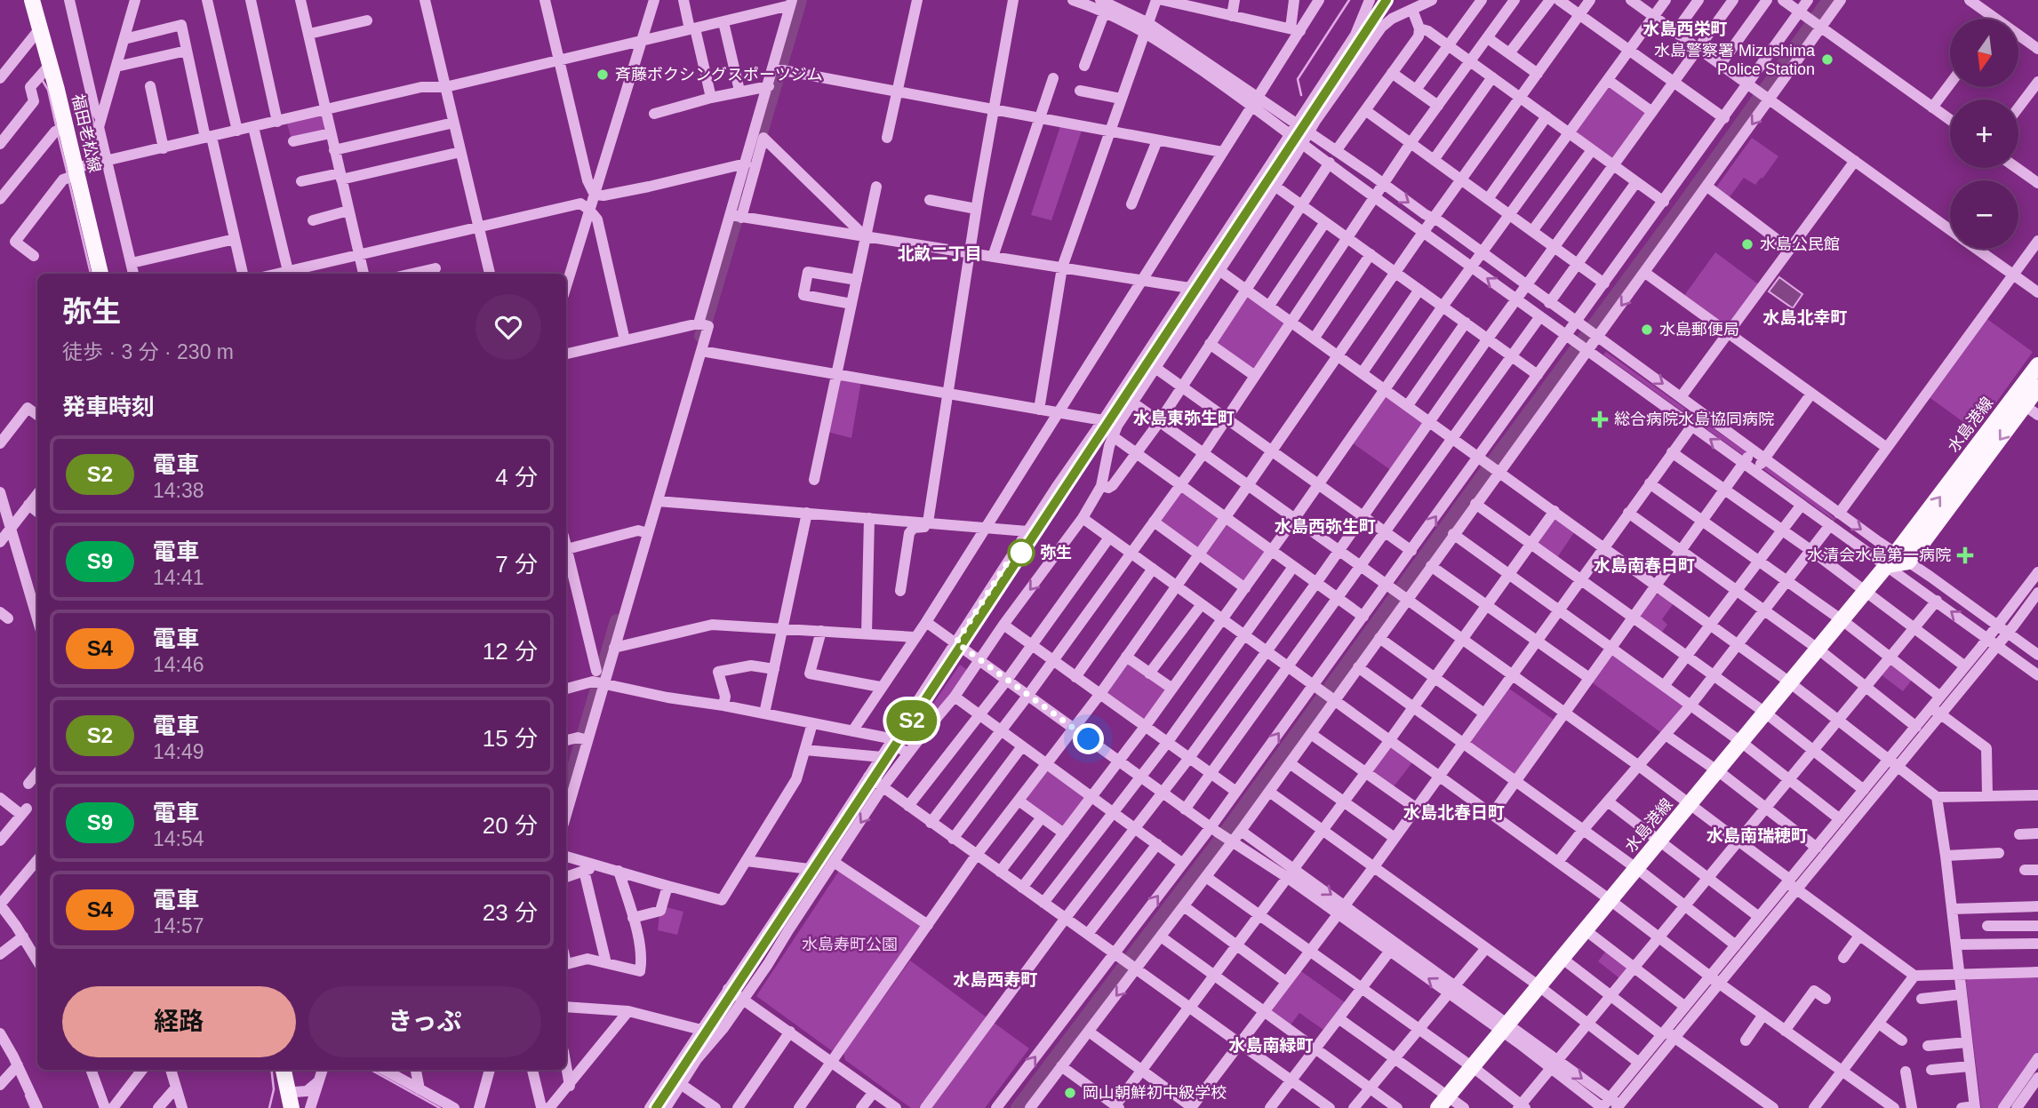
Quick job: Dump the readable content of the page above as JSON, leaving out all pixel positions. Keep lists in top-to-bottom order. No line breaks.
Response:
{"streets":{"main road":["福田老松線","水島港線"]},"districts":["水島西栄町","北畝二丁目","水島北幸町","水島東弥生町","水島西弥生町","水島南春日町","水島北春日町","水島南瑞穂町","水島西寿町","水島南緑町"],"parks":["水島寿町公園"],"places":{"other":["水島警察署 Mizushima Police Station","斉藤ボクシングスポーツジム","水島公民館","水島郵便局","弥生","岡山朝鮮初中級学校"],"health":["総合病院水島協同病院","水清会水島第一病院"]},"north":"bottom","page":{"on_map":"S2","map_buttons":["+","−"],"heading":[["弥生","徒歩 · 3 分 · 230 m"],"発車時刻"],"list":[{"mark":"S2","name":"電車","note":"14:38","value":"4 分"},{"mark":"S9","name":"電車","note":"14:41","value":"7 分"},{"mark":"S4","name":"電車","note":"14:46","value":"12 分"},{"mark":"S2","name":"電車","note":"14:49","value":"15 分"},{"mark":"S9","name":"電車","note":"14:54","value":"20 分"},{"mark":"S4","name":"電車","note":"14:57","value":"23 分"}],"buttons":["経路","きっぷ"]}}
